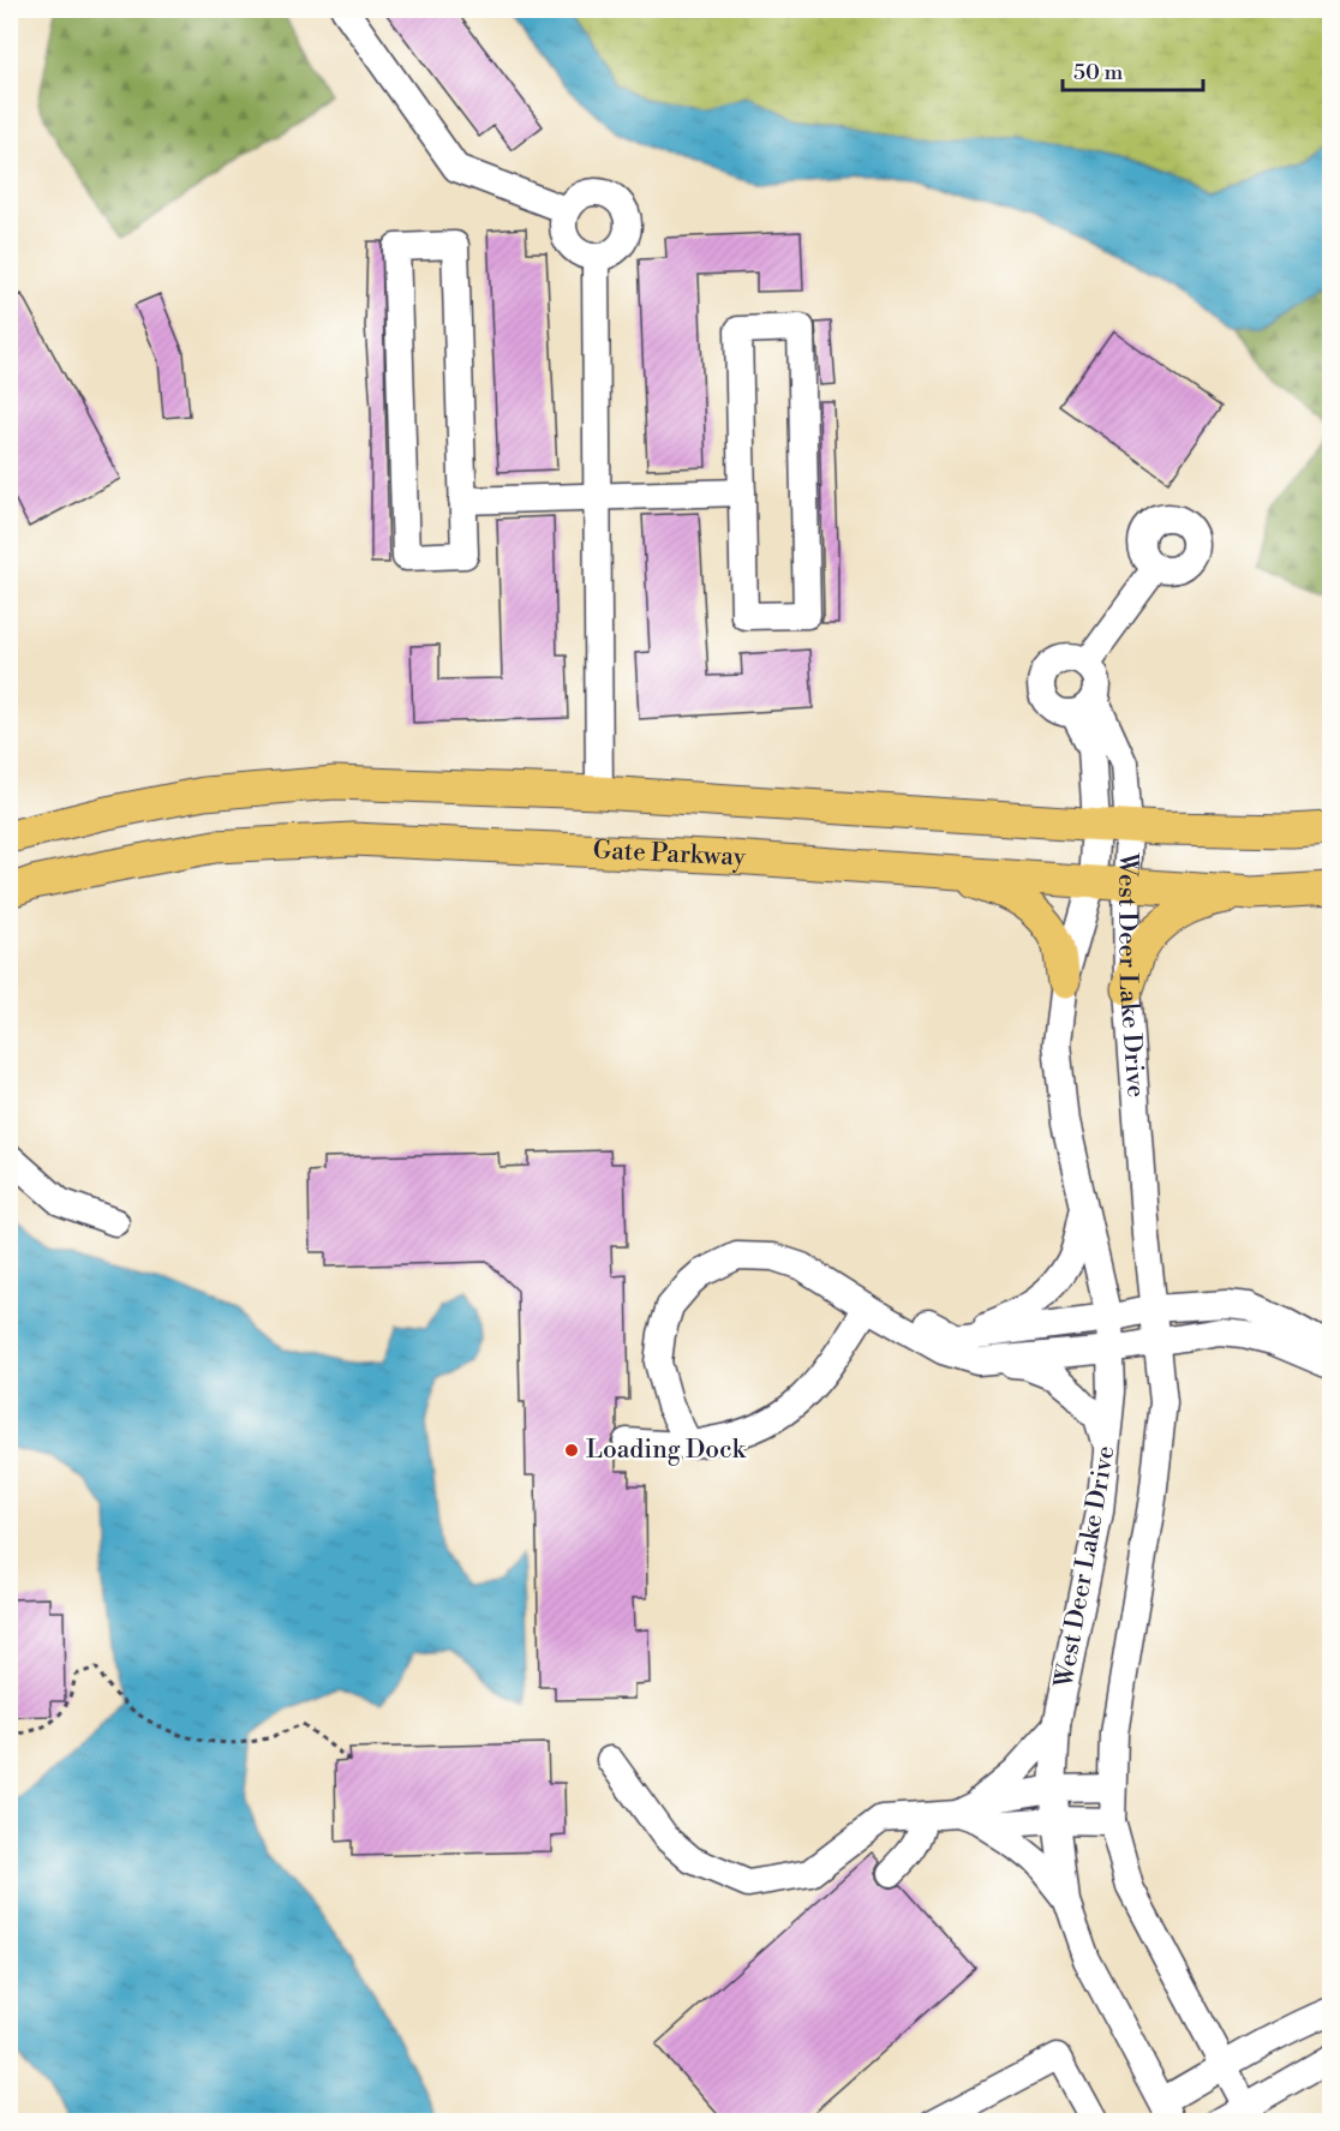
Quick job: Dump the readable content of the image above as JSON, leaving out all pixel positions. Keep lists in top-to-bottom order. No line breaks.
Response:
{"streets":{"main road":["Gate Parkway"],"street":["West Deer Lake Drive"]},"crossings":[["Gate Parkway","West Deer Lake Drive"]],"places":["Loading Dock"],"scale_bar":"50 m"}
